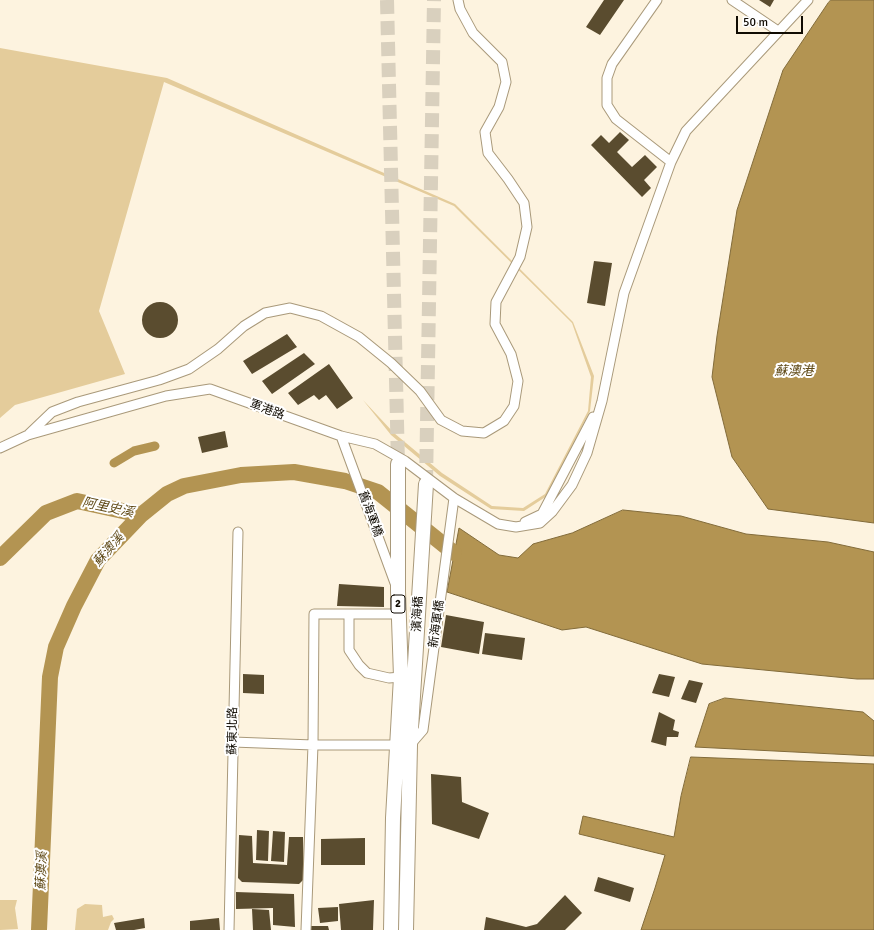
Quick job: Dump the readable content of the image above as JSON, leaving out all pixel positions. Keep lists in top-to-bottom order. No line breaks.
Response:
{"streets":{"main road":["2","濱海橋"],"street":["軍港路","舊海軍橋","新海軍橋","蘇東北路"]},"crossings":[["軍港路","舊海軍橋"],["軍港路","新海軍橋"],["舊海軍橋","2"],["2","濱海橋"],["2","新海軍橋"],["濱海橋","新海軍橋"]],"water":["蘇澳港","阿里史溪","蘇澳溪"],"scale_bar":"50 m"}
